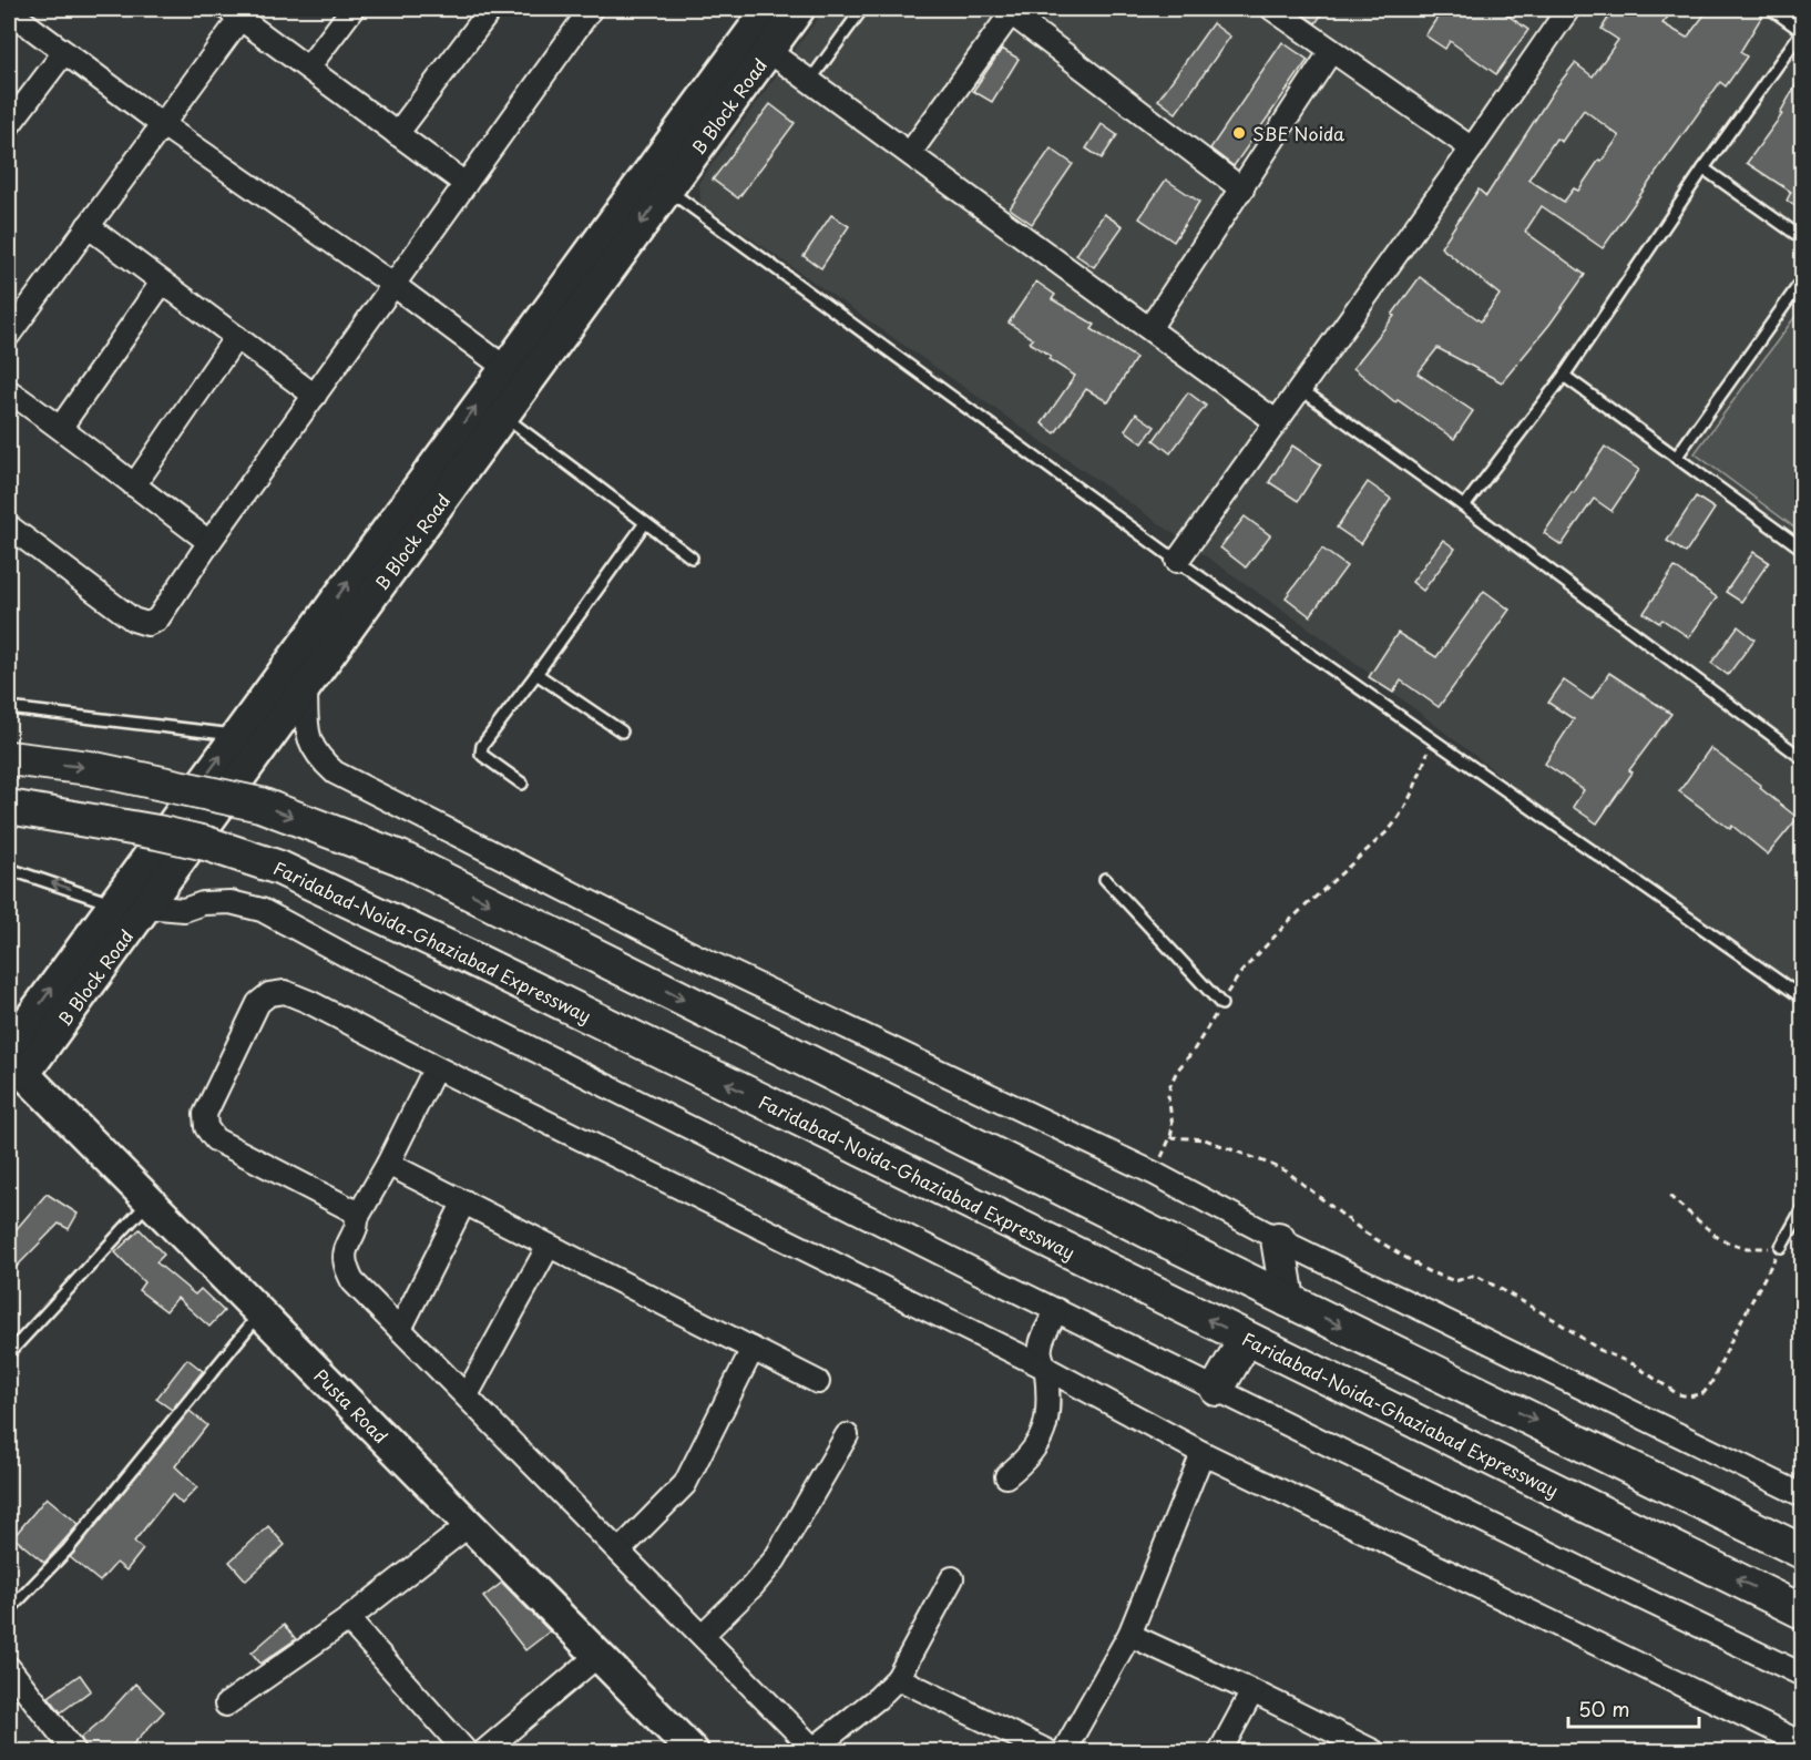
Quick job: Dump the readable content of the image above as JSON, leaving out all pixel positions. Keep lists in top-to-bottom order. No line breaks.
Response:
{"streets":{"main road":["Faridabad-Noida-Ghaziabad Expressway"],"street":["B Block Road","Pusta Road"]},"crossings":[["B Block Road","Pusta Road"]],"places":["SBE Noida"],"scale_bar":"50 m"}
